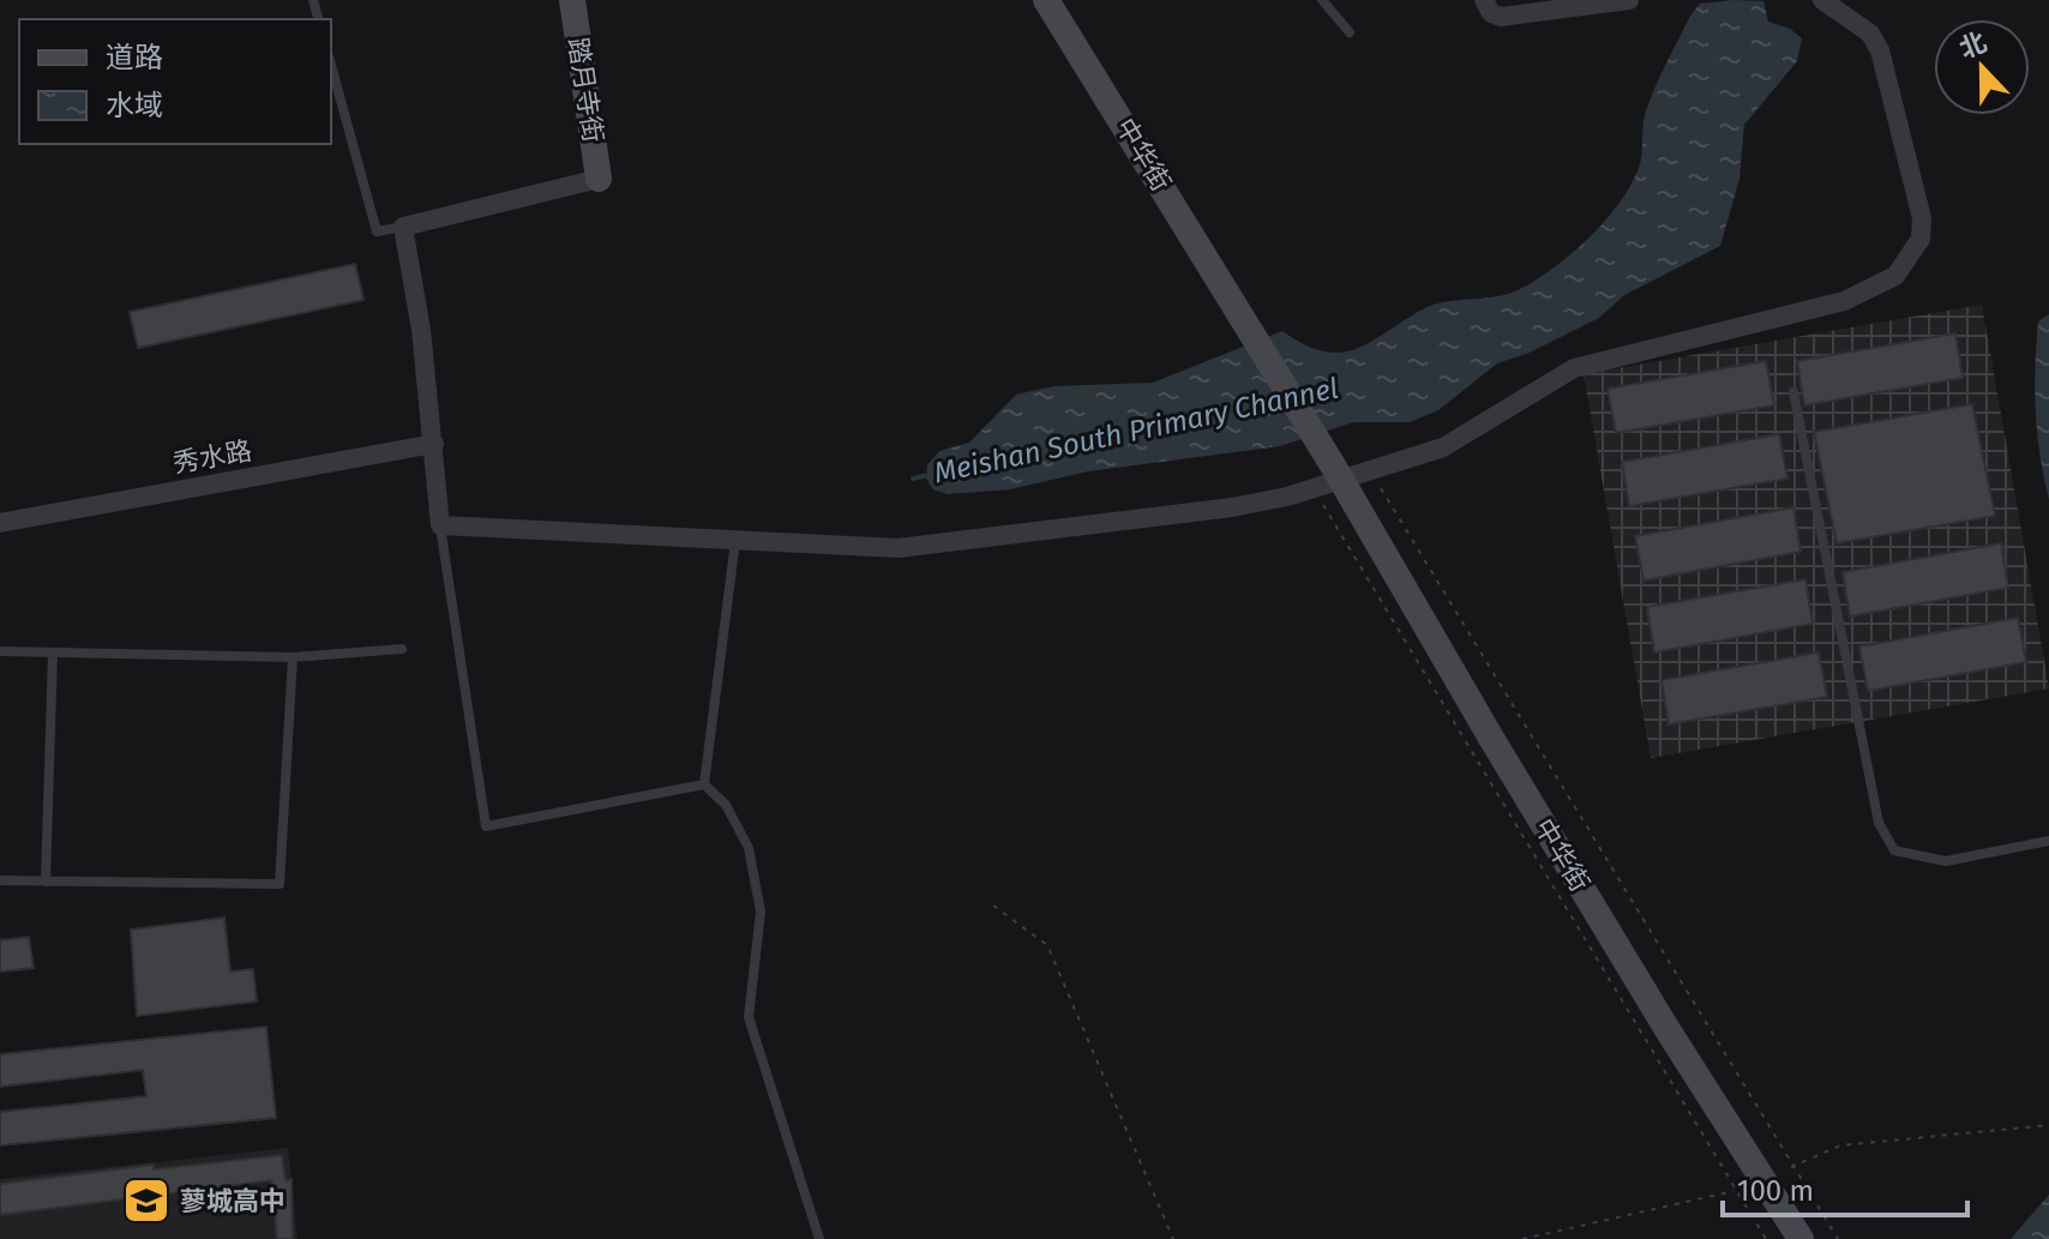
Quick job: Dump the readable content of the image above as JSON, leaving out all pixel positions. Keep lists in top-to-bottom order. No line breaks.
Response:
{"streets":{"main road":["踏月寺街","中华街"],"street":["秀水路"]},"water":["Meishan South Primary Channel"],"places":{"school or university":["蓼城高中"]},"legend":["道路","水域"],"scale_bar":"100 m","north":"top"}
